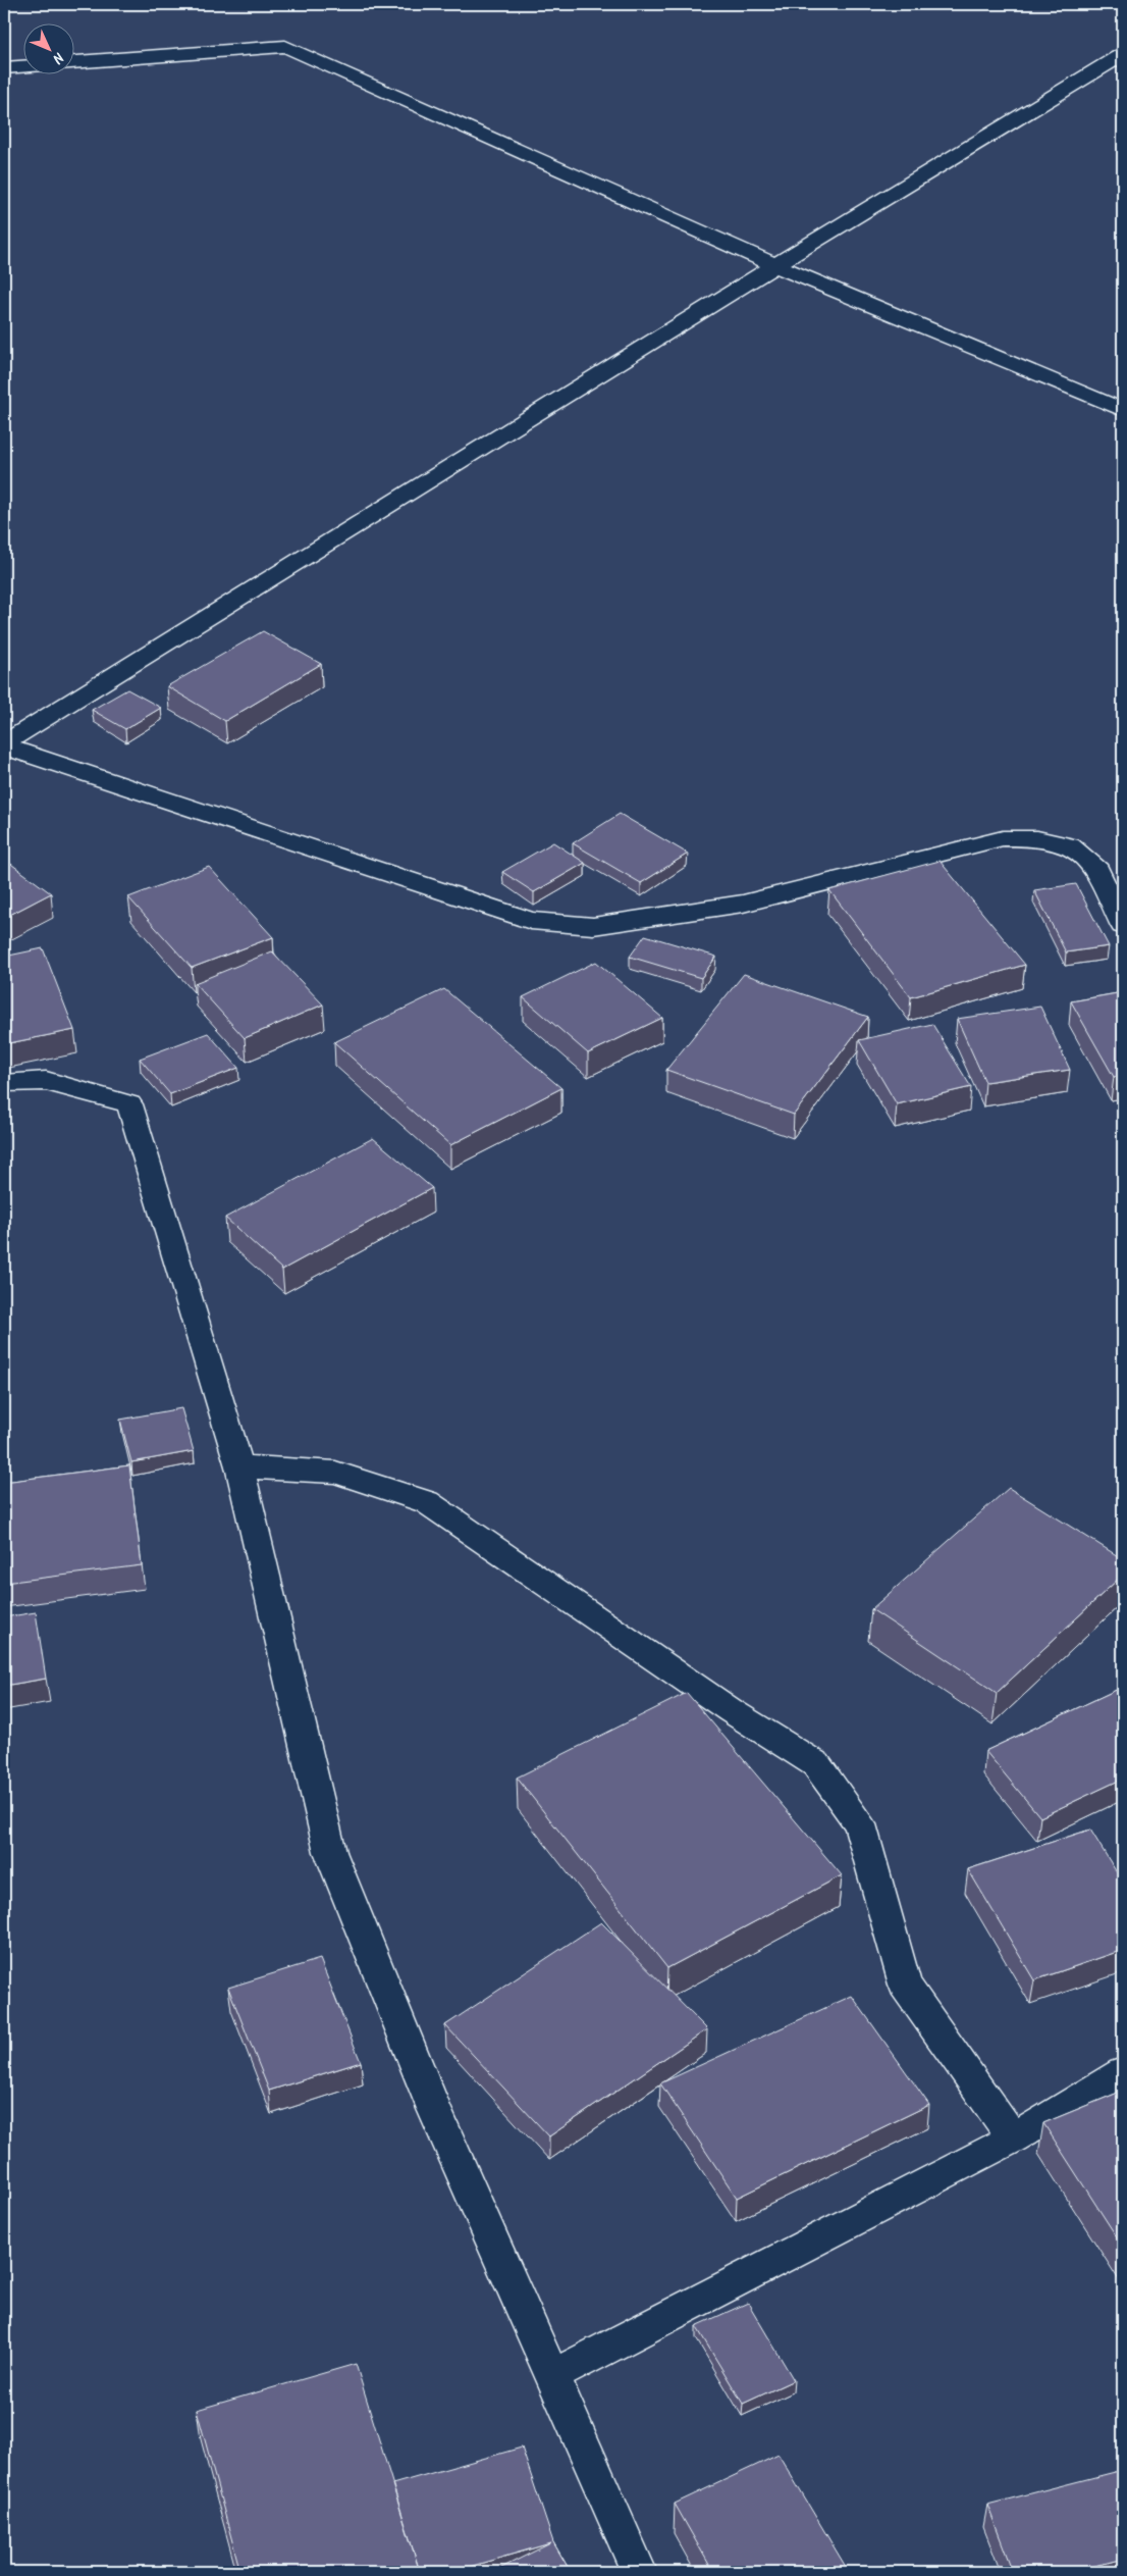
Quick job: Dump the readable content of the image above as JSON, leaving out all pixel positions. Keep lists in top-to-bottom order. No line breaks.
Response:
{"north":"bottom right"}
